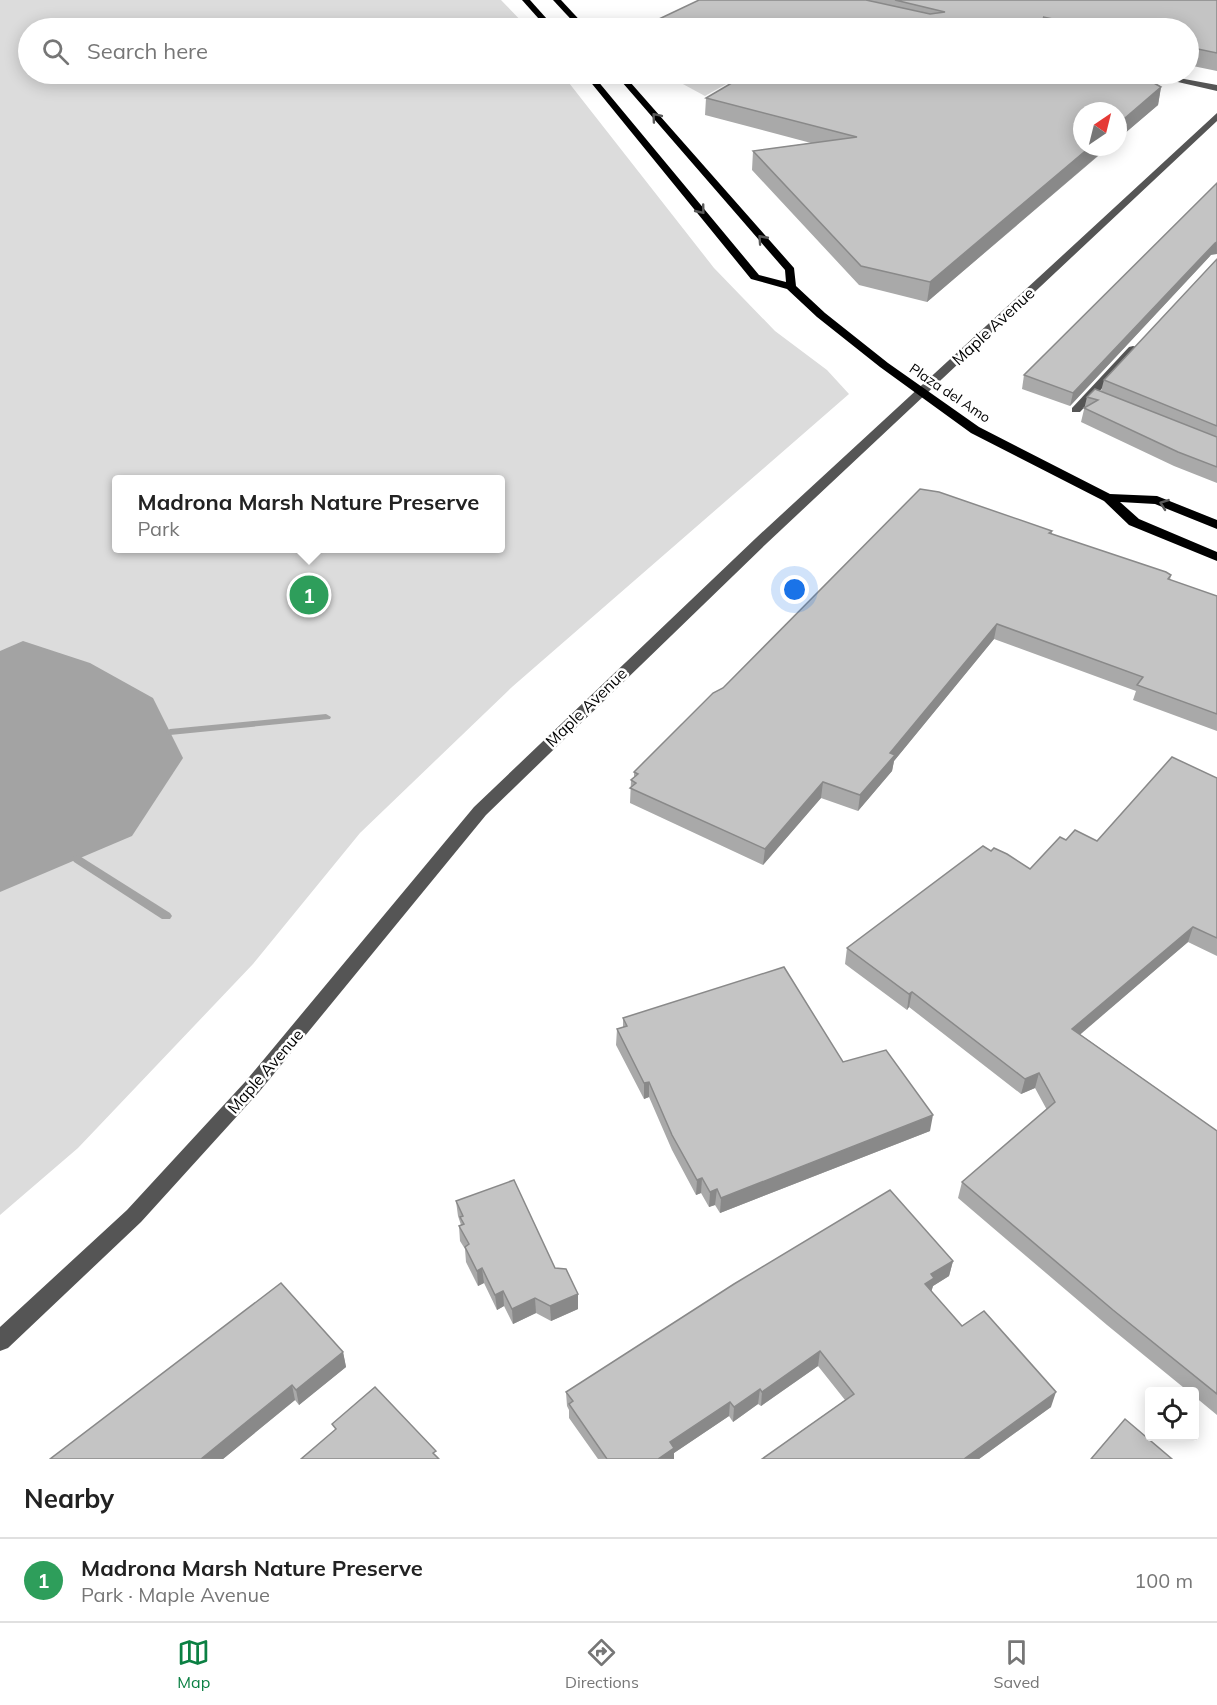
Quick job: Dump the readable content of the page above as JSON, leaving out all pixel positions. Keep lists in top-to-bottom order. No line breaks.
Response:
{"streets":{"main road":["Plaza del Amo"],"street":["Maple Avenue"]},"crossings":[["Maple Avenue","Plaza del Amo"]],"north":"top right","page":{"search":"Search here","popup":["Madrona Marsh Nature Preserve","Park"],"pins":"1","heading":"Nearby","list":[{"mark":"1","name":"Madrona Marsh Nature Preserve","note":"Park · Maple Avenue","value":"100 m"}],"nav":["Map","Directions","Saved"]}}
